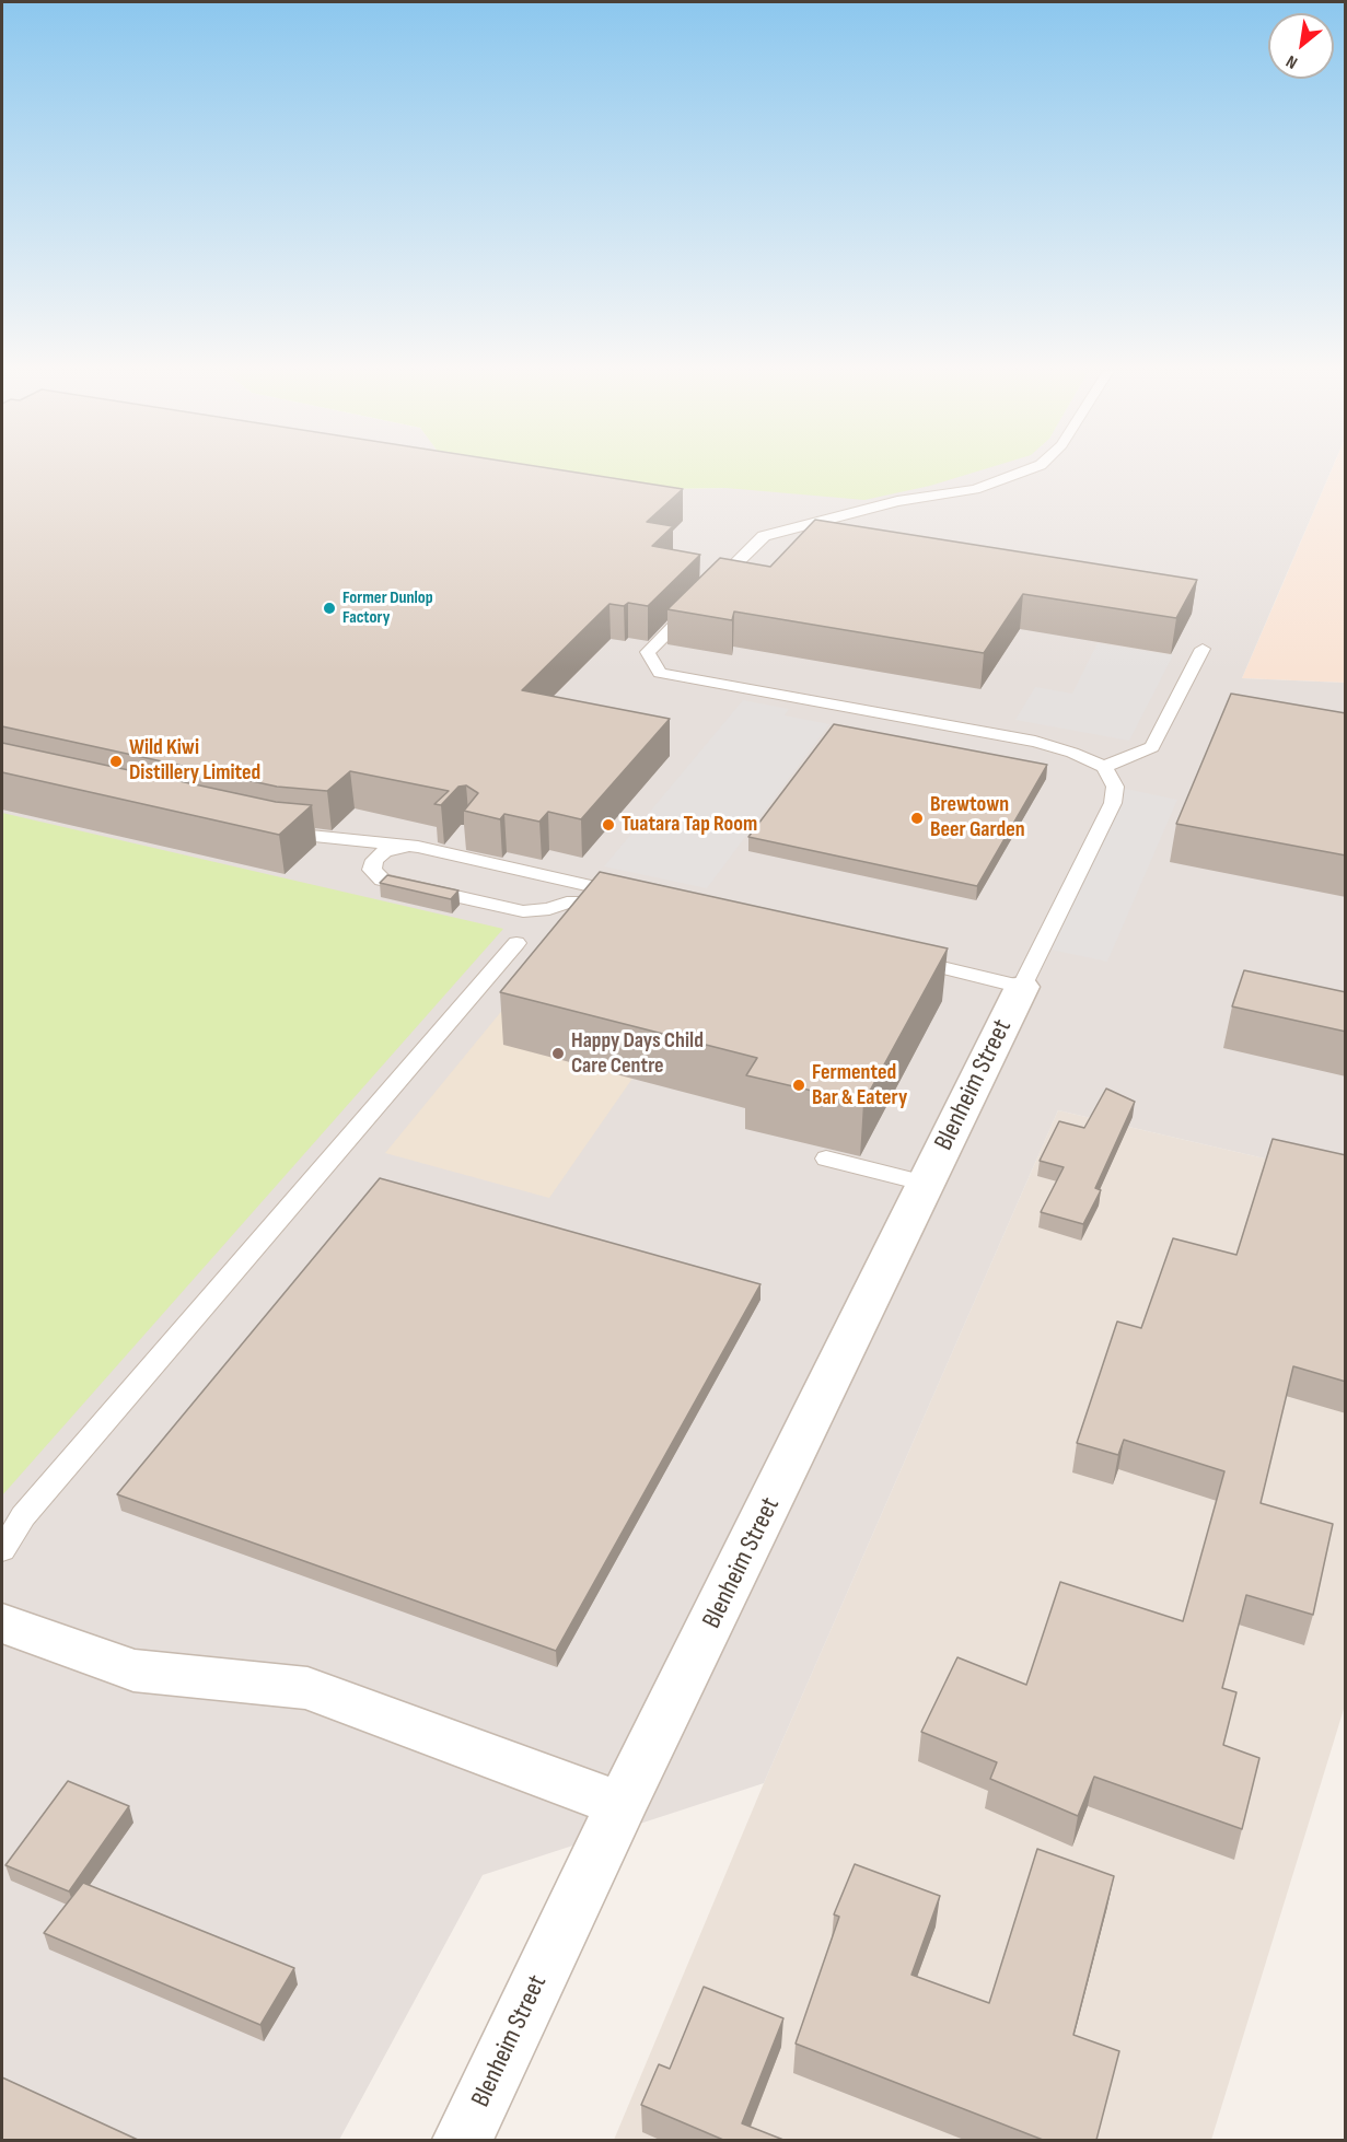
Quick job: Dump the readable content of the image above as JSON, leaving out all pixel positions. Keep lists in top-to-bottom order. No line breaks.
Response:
{"streets":{"street":["Blenheim Street"]},"places":["Former Dunlop Factory","Wild Kiwi Distillery Limited","Brewtown Beer Garden","Tuatara Tap Room","Happy Days Child Care Centre","Fermented Bar & Eatery"],"north":"bottom left"}
